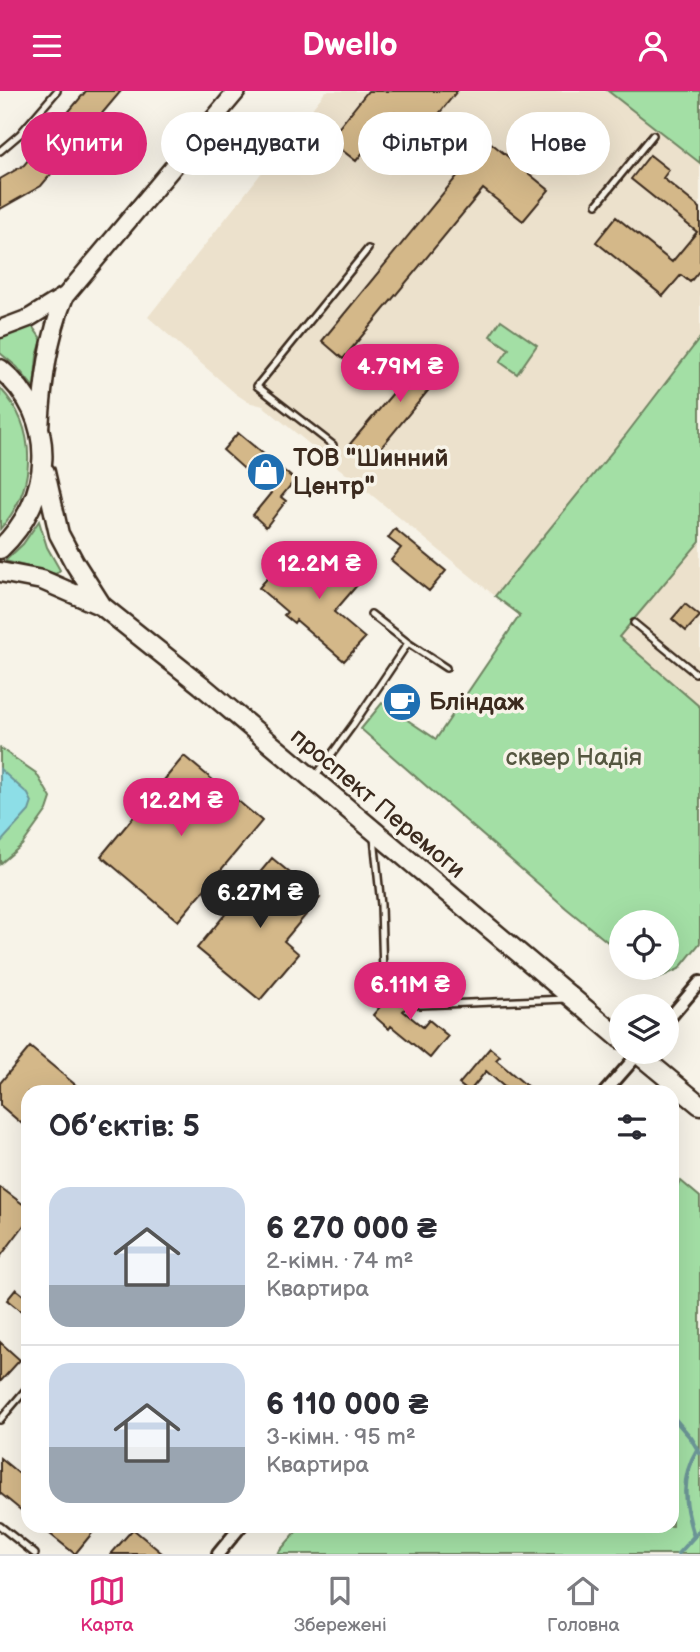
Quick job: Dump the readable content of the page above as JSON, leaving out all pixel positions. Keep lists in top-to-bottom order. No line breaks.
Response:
{"streets":{"main road":["проспект Перемоги"]},"parks":["сквер Надія"],"places":{"shop":["ТОВ \"Шинний Центр\""],"cafe":["Бліндаж"]},"page":{"header":"Dwello","chip":["Купити","Орендувати","Фільтри","Нове"],"price":["4.79M ₴","12.2M ₴","12.2M ₴","6.27M ₴","6.11M ₴"],"heading":"Об’єктів: 5","list":[{"name":"6 270 000 ₴","note":"2-кімн. · 74 m² · Квартира"},{"name":"6 110 000 ₴","note":"3-кімн. · 95 m² · Квартира"}],"tabs":["Карта","Збережені","Головна"]}}
